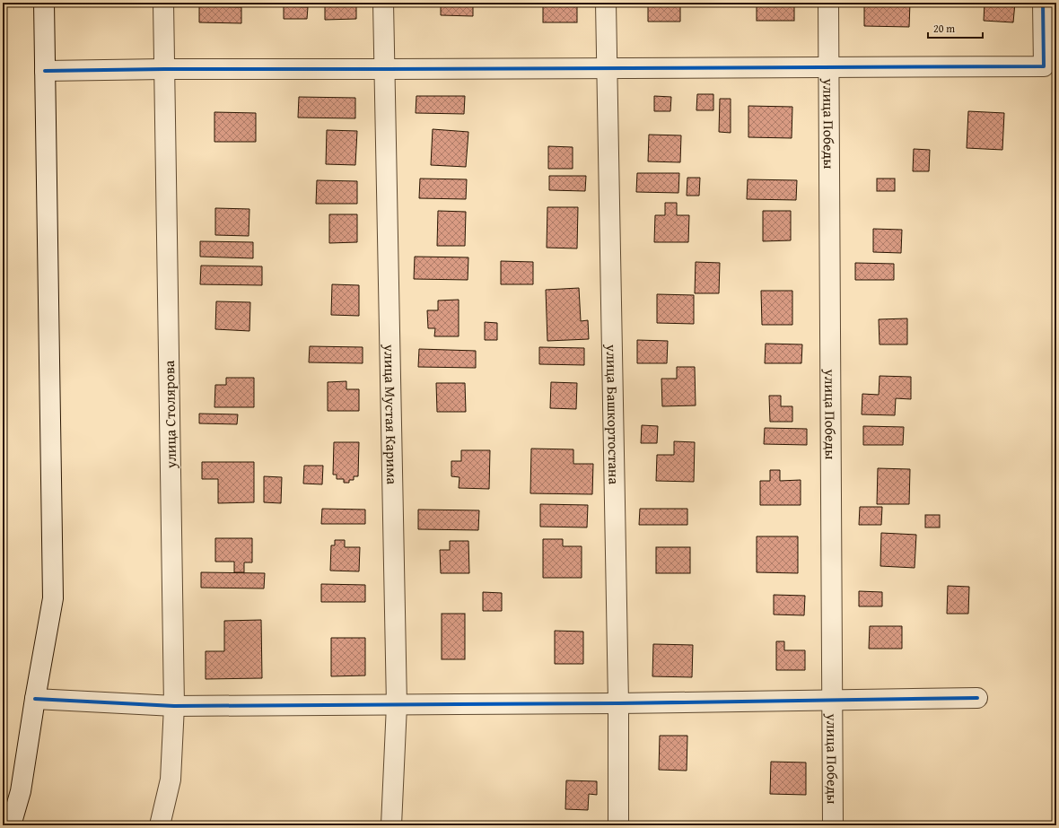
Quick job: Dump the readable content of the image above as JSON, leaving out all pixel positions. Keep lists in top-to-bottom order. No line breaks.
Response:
{"streets":{"street":["улица Победы","улица Башкортостана","улица Столярова","улица Мустая Карима"]},"scale_bar":"20 m"}
